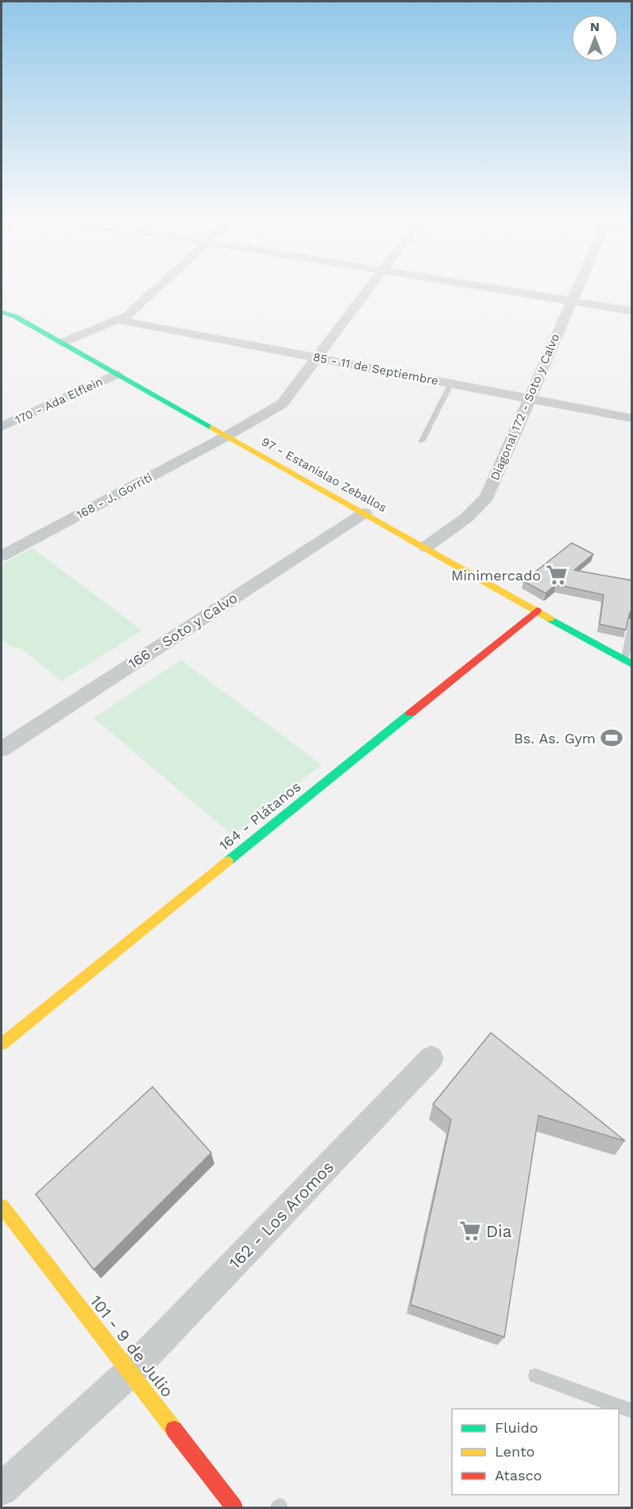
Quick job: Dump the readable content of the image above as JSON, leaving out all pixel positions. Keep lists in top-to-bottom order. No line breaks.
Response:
{"streets":{"street":["85 - 11 de Septiembre","170 - Ada Elflein","Diagonal 172 - Soto y Calvo","97 - Estanislao Zeballos","168 - J. Gorriti","166 - Soto y Calvo","164 - Plátanos","162 - Los Aromos","101 - 9 de Julio"]},"crossings":[["85 - 11 de Septiembre","Diagonal 172 - Soto y Calvo"],["85 - 11 de Septiembre","168 - J. Gorriti"],["170 - Ada Elflein","97 - Estanislao Zeballos"],["Diagonal 172 - Soto y Calvo","97 - Estanislao Zeballos"],["97 - Estanislao Zeballos","168 - J. Gorriti"],["97 - Estanislao Zeballos","166 - Soto y Calvo"],["97 - Estanislao Zeballos","164 - Plátanos"],["162 - Los Aromos","101 - 9 de Julio"]],"places":{"supermarket":["Minimercado","Dia"],"sports":["Bs. As. Gym"]},"legend":["Fluido","Lento","Atasco"],"north":"top"}
